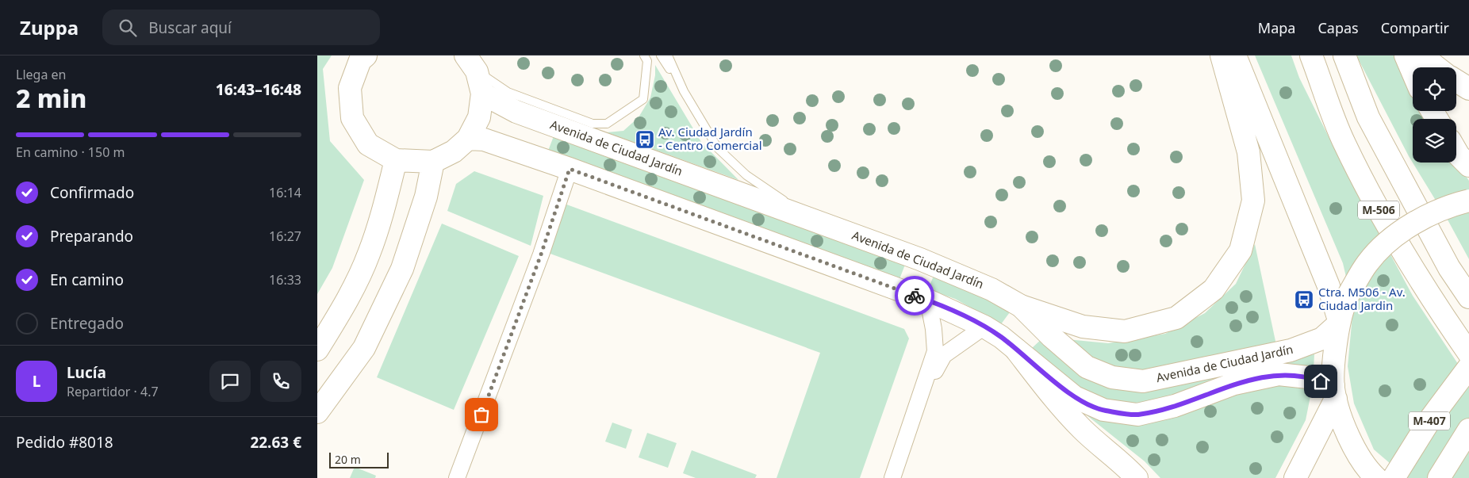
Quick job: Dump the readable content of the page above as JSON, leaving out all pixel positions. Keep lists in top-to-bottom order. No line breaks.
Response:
{"streets":{"main road":["Avenida de Ciudad Jardín","M-506","M-407"]},"places":{"bus stop":["Av. Ciudad Jardín - Centro Comercial","Ctra. M506 - Av. Ciudad Jardin"]},"scale_bar":"20 m","page":{"header":"Zuppa","search":"Buscar aquí","nav":["Mapa","Capas","Compartir"],"heading":["2 min","Llega en","16:43–16:48"],"panel":["Lucía","Repartidor · 4.7","Pedido #8018","22.63 €"],"bar":"En camino · 150 m","list":[["Confirmado","16:14"],["Preparando","16:27"],["En camino","16:33"],"Entregado"],"round":"L","scale":"20 m"}}
